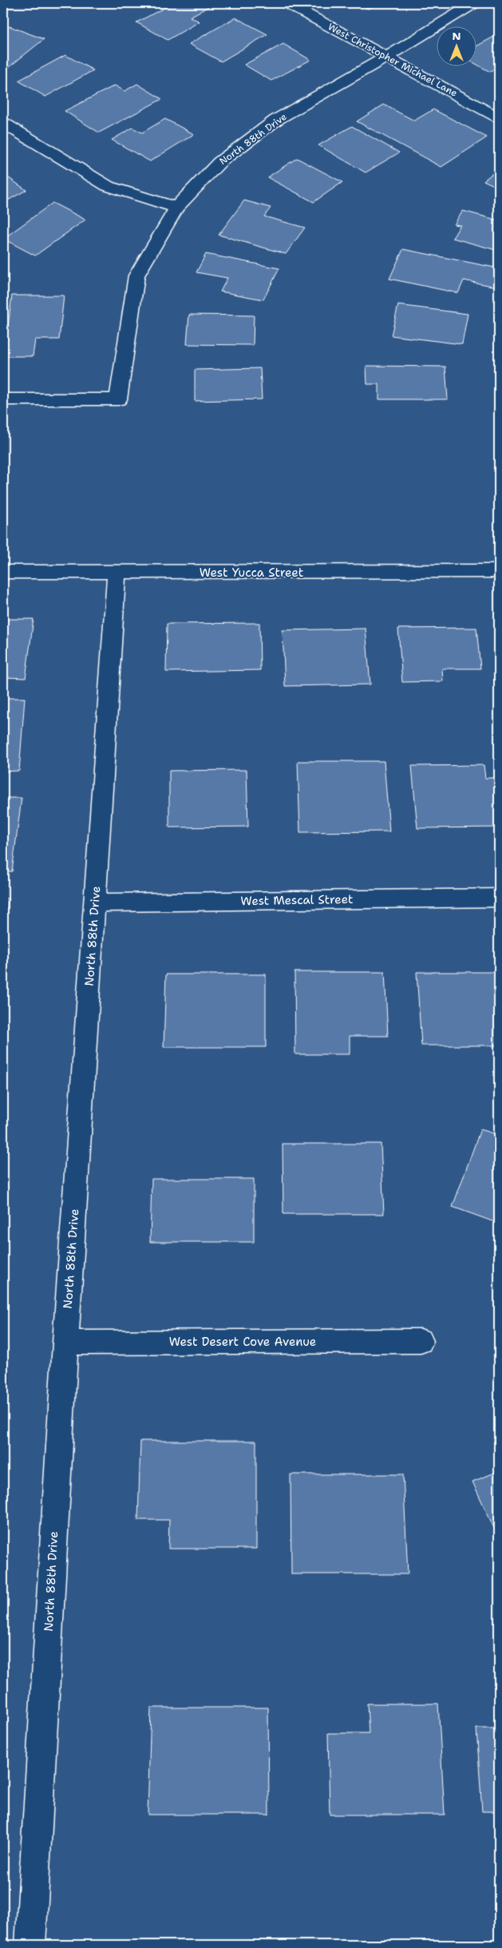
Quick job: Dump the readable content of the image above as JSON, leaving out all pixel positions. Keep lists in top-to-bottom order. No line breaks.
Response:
{"streets":{"street":["West Christopher Michael Lane","North 88th Drive","West Yucca Street","West Mescal Street","West Desert Cove Avenue"]},"crossings":[["West Christopher Michael Lane","North 88th Drive"],["North 88th Drive","West Yucca Street"],["North 88th Drive","West Mescal Street"],["North 88th Drive","West Desert Cove Avenue"]],"north":"top"}
